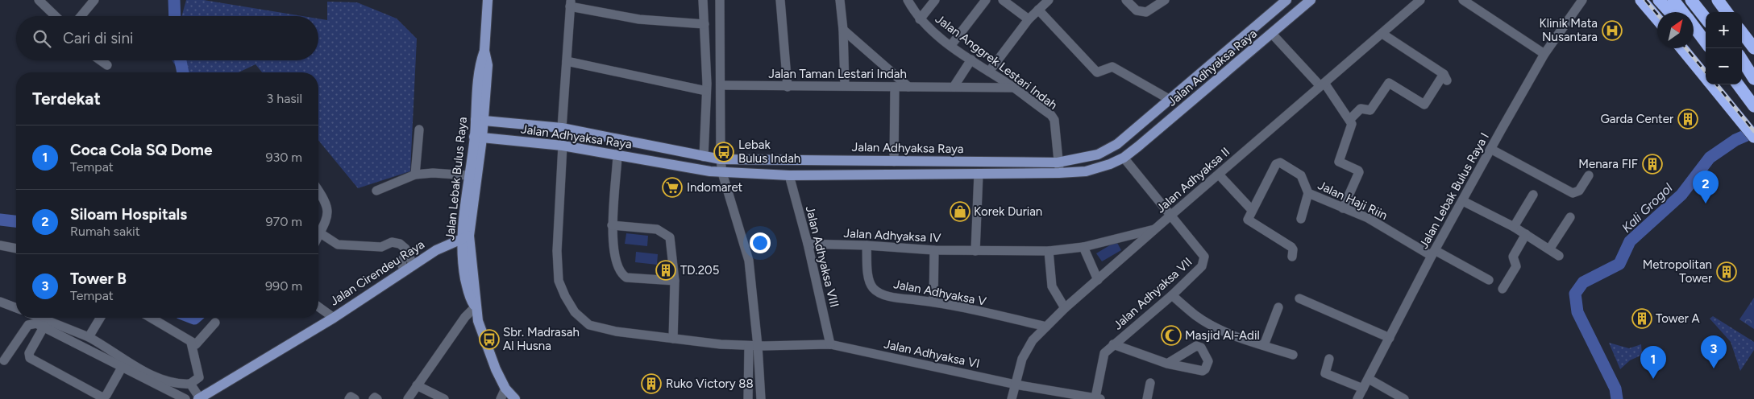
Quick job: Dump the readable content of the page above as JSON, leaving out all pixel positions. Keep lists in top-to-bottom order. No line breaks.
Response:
{"streets":{"main road":["Jalan Adhyaksa Raya","Jalan Lebak Bulus Raya","Jalan Cirendeu Raya"],"street":["Jalan Anggrek Lestari Indah","Jalan Taman Lestari Indah","Jalan Adhyaksa II","Jalan Lebak Bulus Raya I","Jalan Haji Riin","Jalan Adhyaksa IV","Jalan Adhyaksa VIII","Jalan Adhyaksa V","Jalan Adhyaksa VII","Jalan Adhyaksa VI"]},"crossings":[["Jalan Anggrek Lestari Indah","Jalan Adhyaksa Raya"],["Jalan Anggrek Lestari Indah","Jalan Taman Lestari Indah"],["Jalan Adhyaksa Raya","Jalan Lebak Bulus Raya"],["Jalan Adhyaksa Raya","Jalan Adhyaksa VIII"],["Jalan Adhyaksa Raya","Jalan Adhyaksa VI"],["Jalan Lebak Bulus Raya","Jalan Cirendeu Raya"],["Jalan Adhyaksa II","Jalan Adhyaksa IV"],["Jalan Adhyaksa II","Jalan Adhyaksa V"],["Jalan Adhyaksa II","Jalan Adhyaksa VII"],["Jalan Adhyaksa II","Jalan Adhyaksa VI"],["Jalan Lebak Bulus Raya I","Jalan Haji Riin"],["Jalan Adhyaksa IV","Jalan Adhyaksa VIII"],["Jalan Adhyaksa IV","Jalan Adhyaksa V"],["Jalan Adhyaksa VIII","Jalan Adhyaksa VI"],["Jalan Adhyaksa VII","Jalan Adhyaksa VI"]],"water":["Kali Grogol"],"places":{"hospital":["Klinik Mata Nusantara"],"building":["Garda Center","Menara FIF","TD.205","Metropolitan Tower","Tower A","Ruko Victory 88"],"bus stop":["Lebak Bulus Indah","Sbr. Madrasah Al Husna"],"supermarket":["Indomaret"],"shop":["Korek Durian"],"mosque":["Masjid Al-Adil"]},"north":"top right","page":{"map_buttons":["+","−"],"search":"Cari di sini","heading":["Terdekat","3 hasil"],"list":[{"mark":"1","name":"Coca Cola SQ Dome","note":"Tempat","value":"930 m"},{"mark":"2","name":"Siloam Hospitals","note":"Rumah sakit","value":"970 m"},{"mark":"3","name":"Tower B","note":"Tempat","value":"990 m"}],"pins":["2","3","1"]}}
